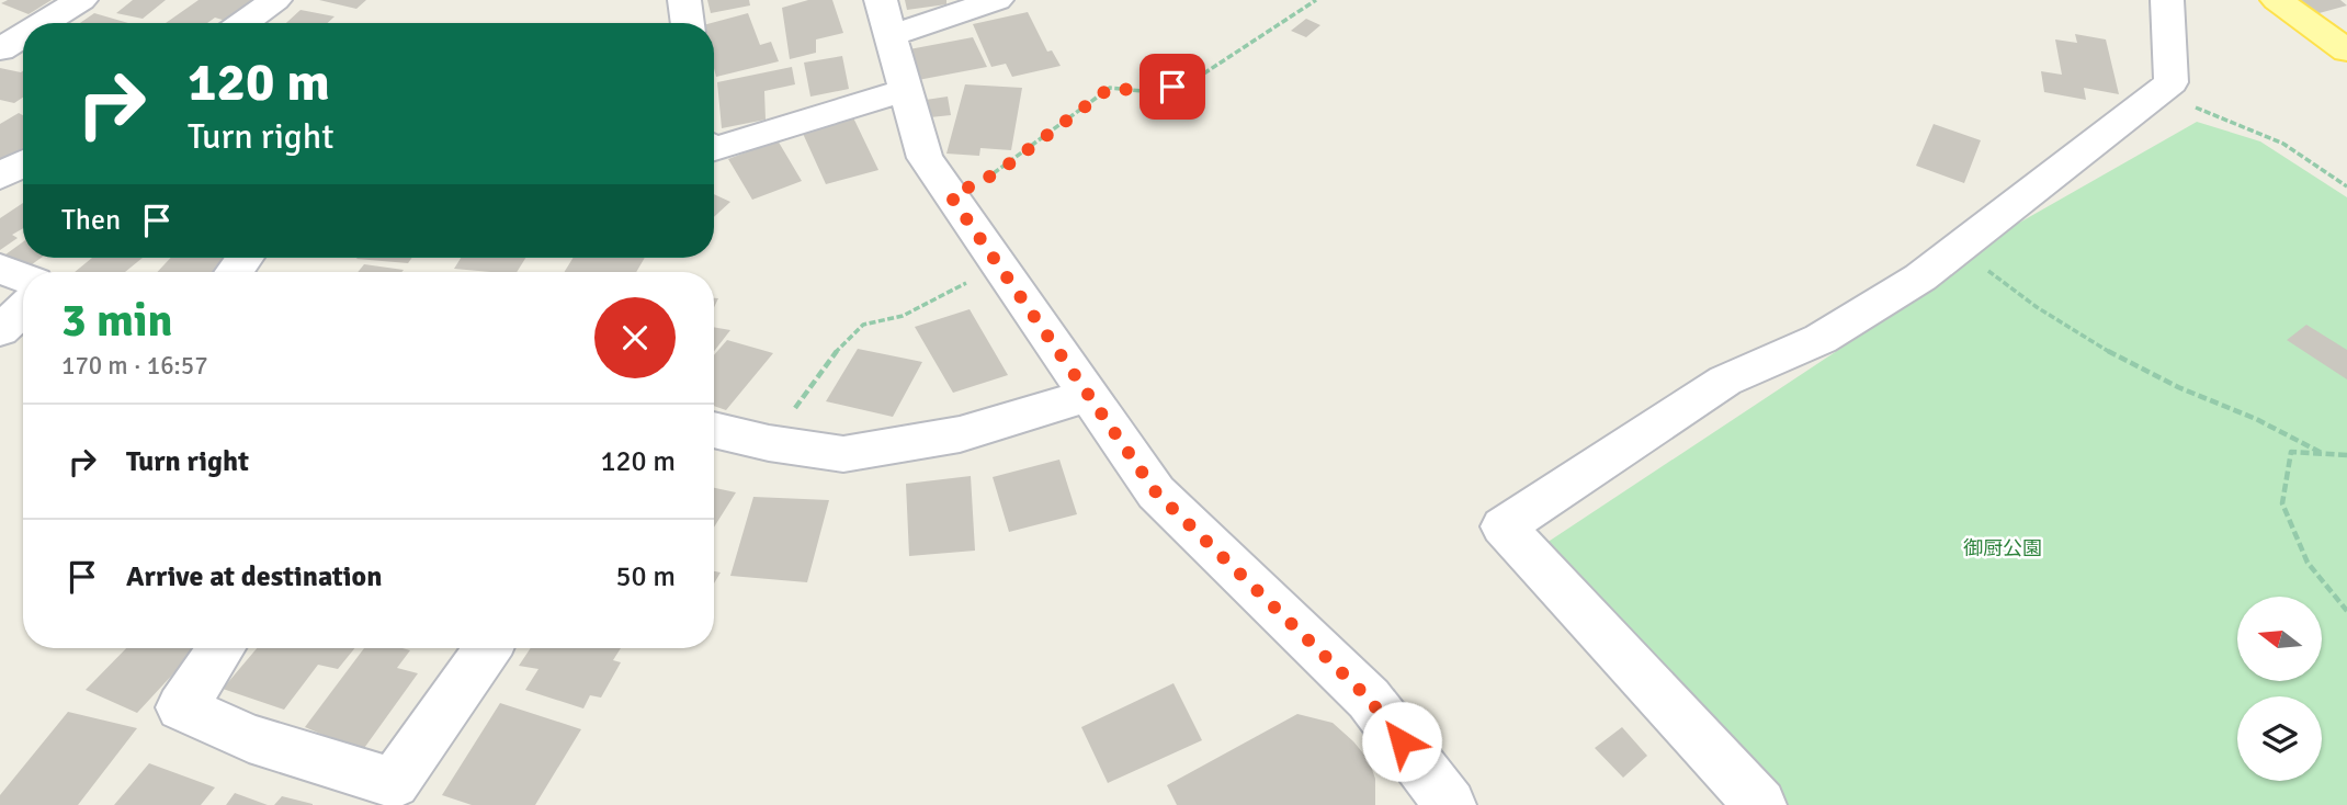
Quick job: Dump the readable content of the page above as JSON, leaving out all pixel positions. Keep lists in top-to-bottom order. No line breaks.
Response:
{"parks":["御厨公園"],"north":"left","page":{"turn":["120 m","Turn right"],"then":"Then","heading":["3 min","170 m · 16:57"],"list":[{"name":"Turn right","value":"120 m"},{"name":"Arrive at destination","value":"50 m"}]}}
